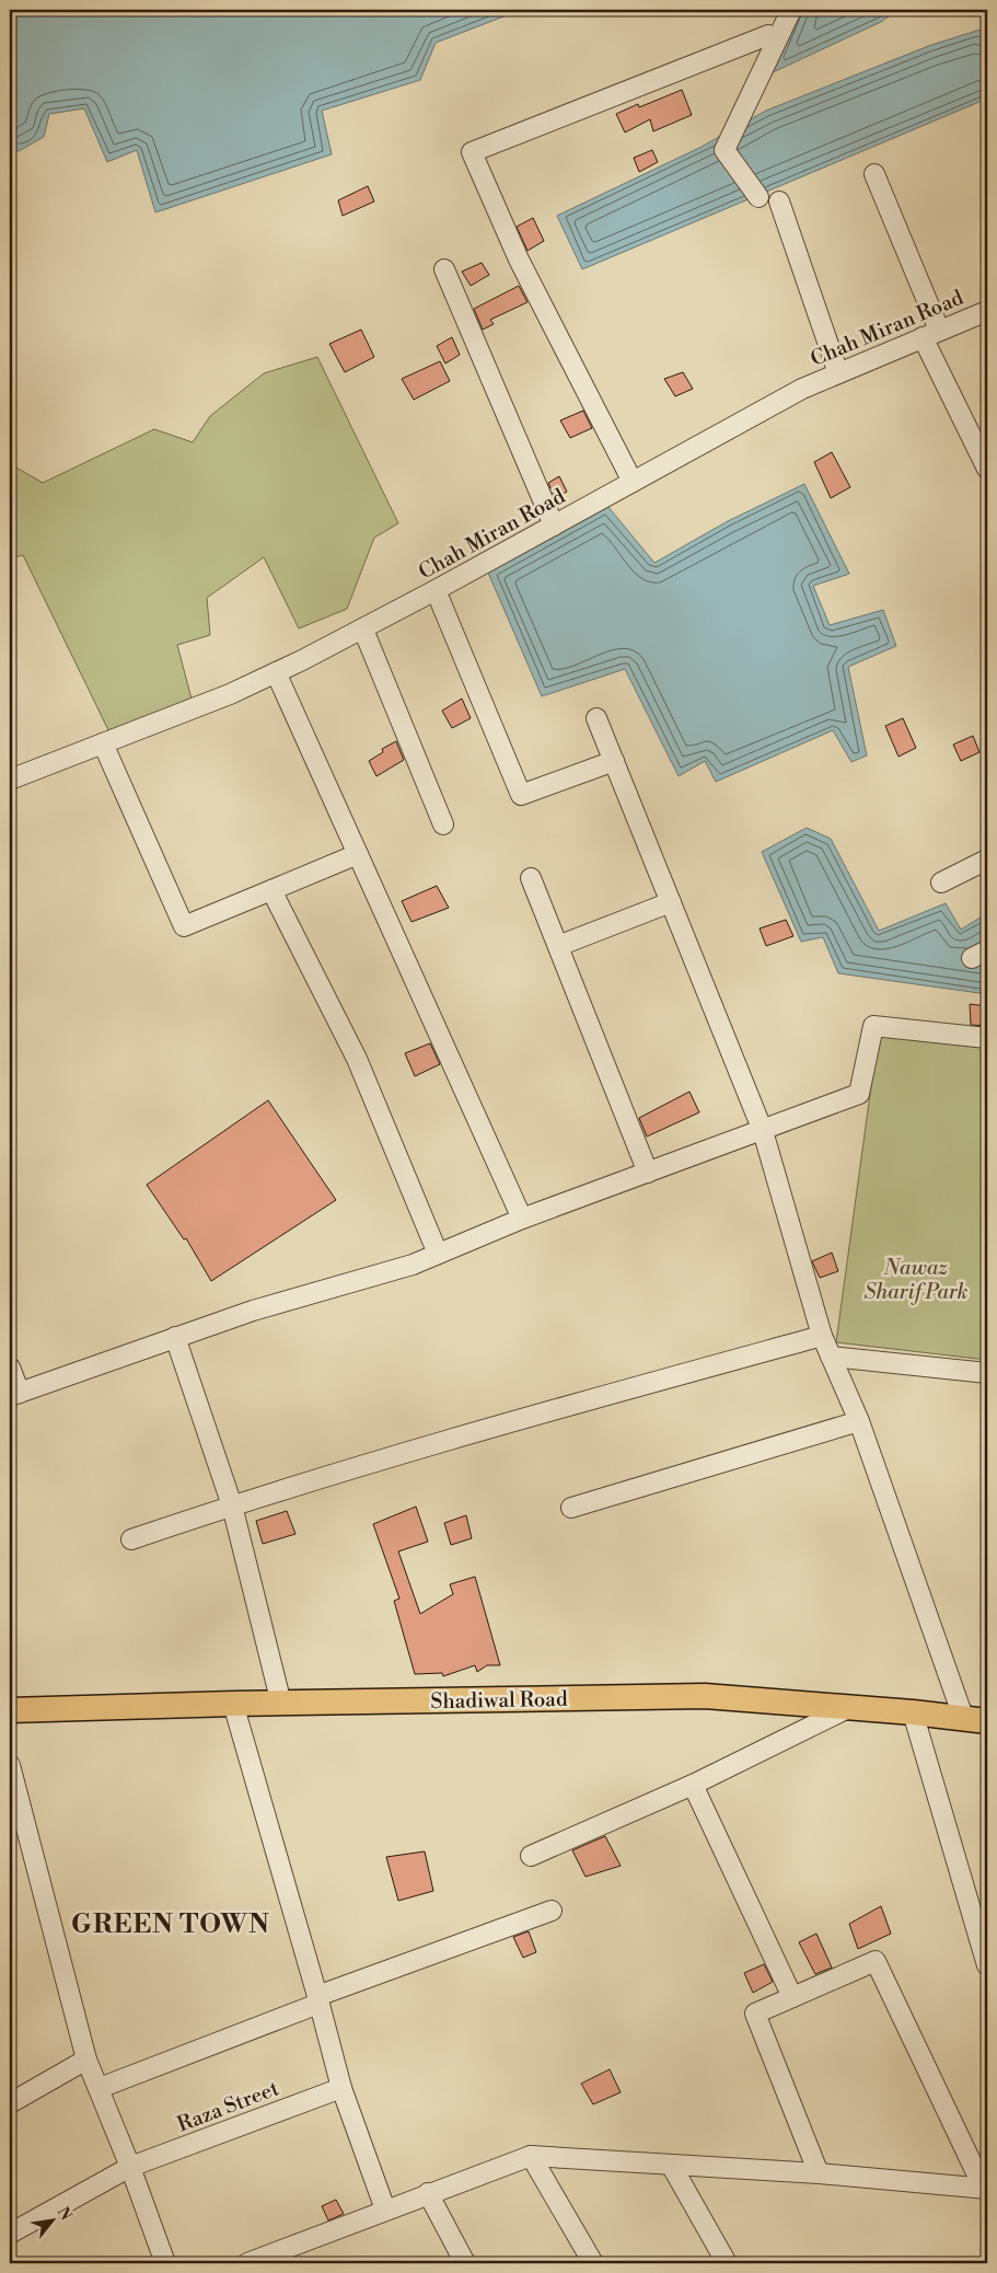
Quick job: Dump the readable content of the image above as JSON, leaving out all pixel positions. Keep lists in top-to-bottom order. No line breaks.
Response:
{"streets":{"main road":["Shadiwal Road"],"street":["Chah Miran Road","Raza Street"]},"districts":["GREEN TOWN"],"parks":["Nawaz Sharif Park"],"north":"top right"}
